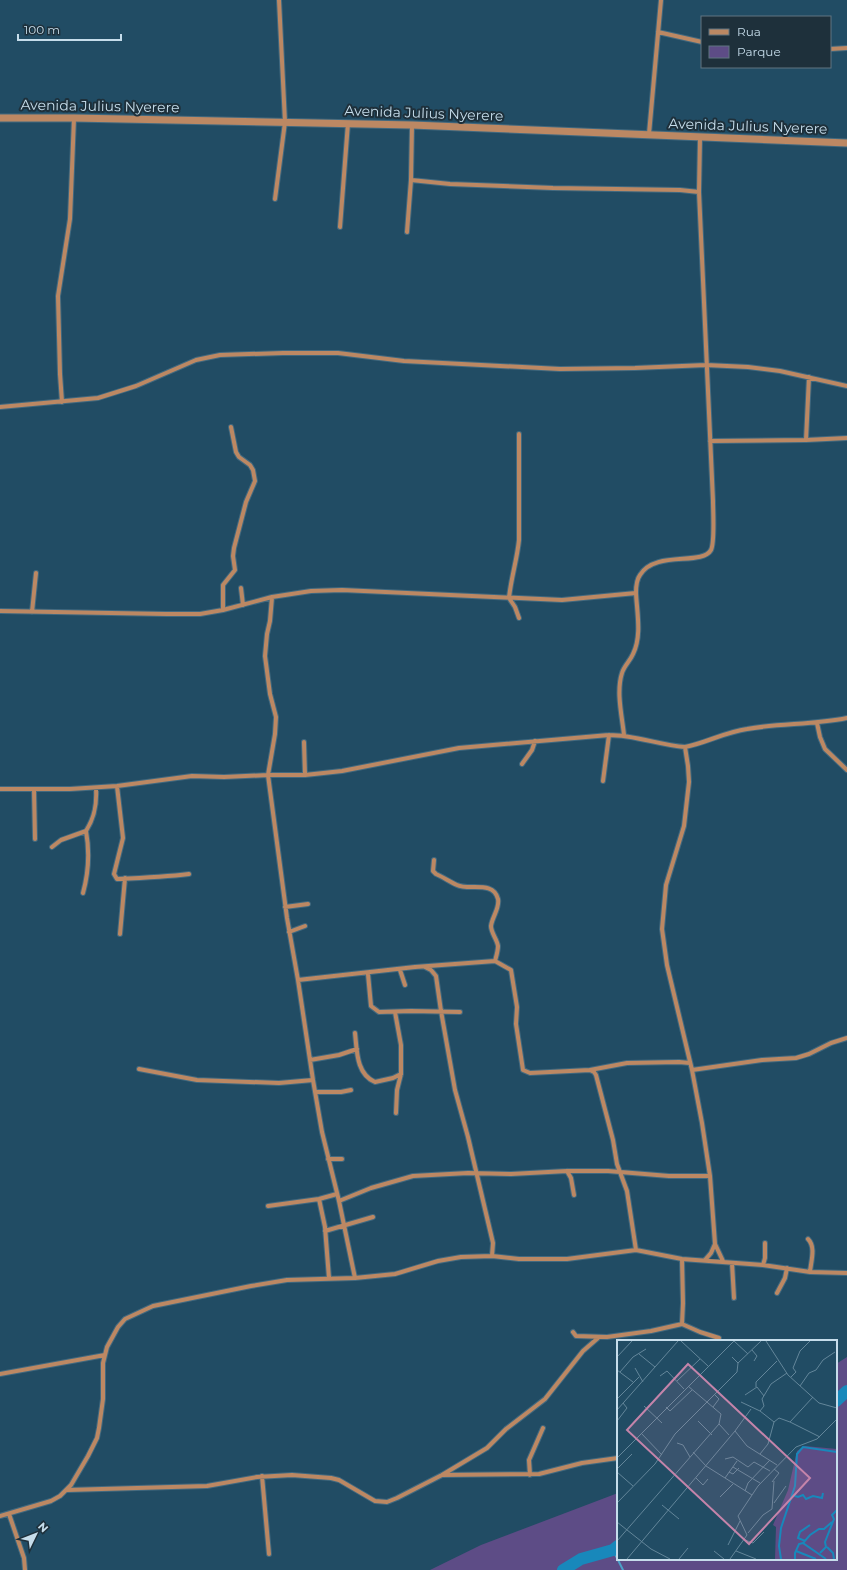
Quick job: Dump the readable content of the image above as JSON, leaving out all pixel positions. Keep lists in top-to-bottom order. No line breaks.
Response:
{"streets":{"street":["Avenida Julius Nyerere"]},"legend":["Rua","Parque"],"scale_bar":"100 m","north":"top right"}
